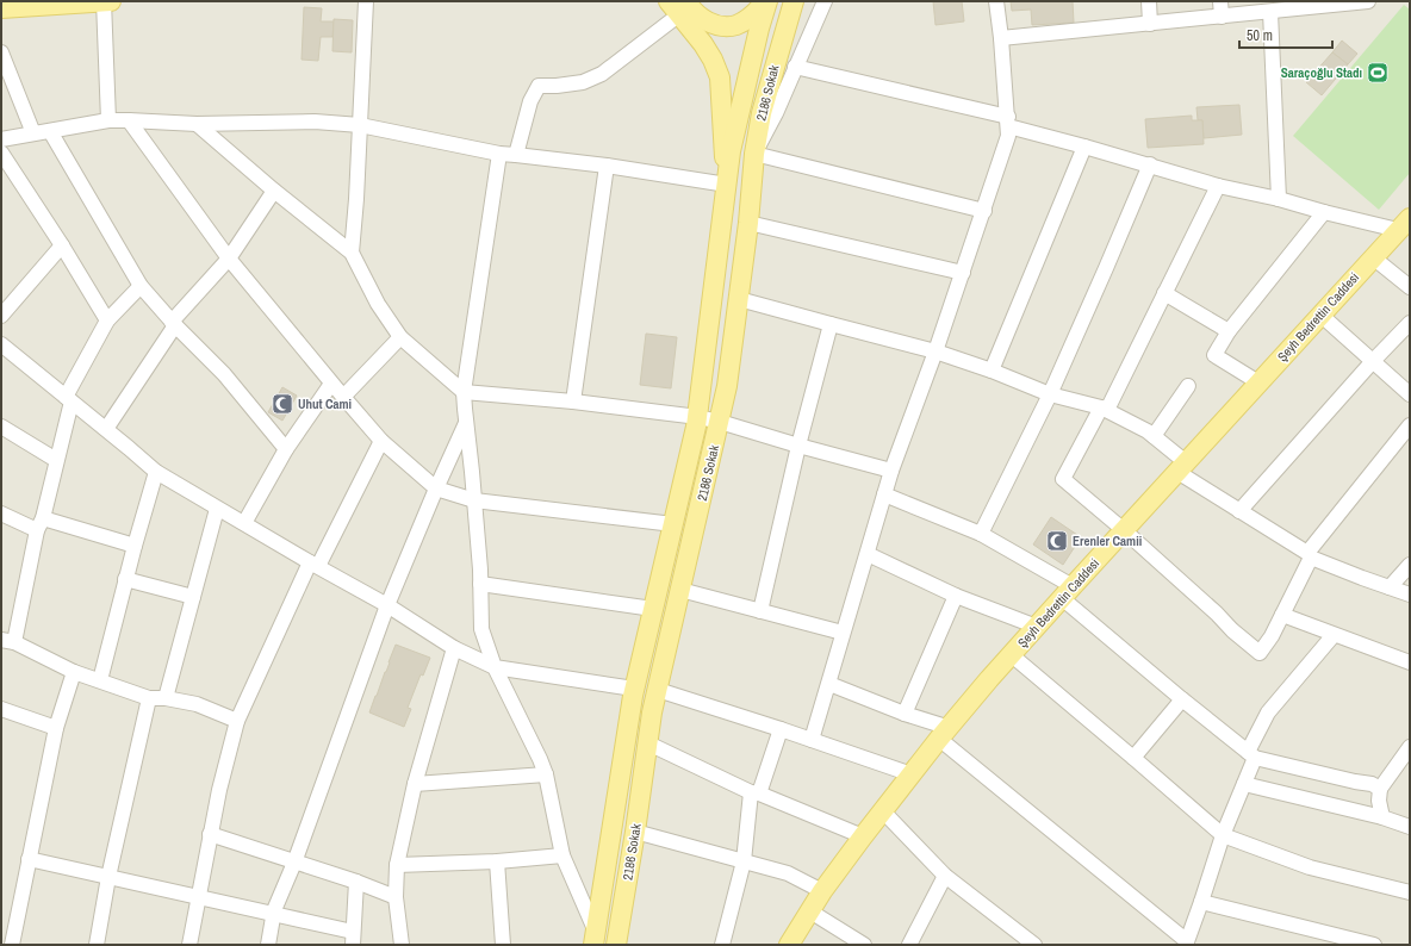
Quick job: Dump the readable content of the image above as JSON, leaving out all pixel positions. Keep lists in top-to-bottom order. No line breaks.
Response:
{"streets":{"main road":["2186 Sokak","Şeyh Bedrettin Caddesi"]},"places":{"sports":["Saraçoğlu Stadı"],"mosque":["Uhut Cami","Erenler Camii"]},"scale_bar":"50 m"}
